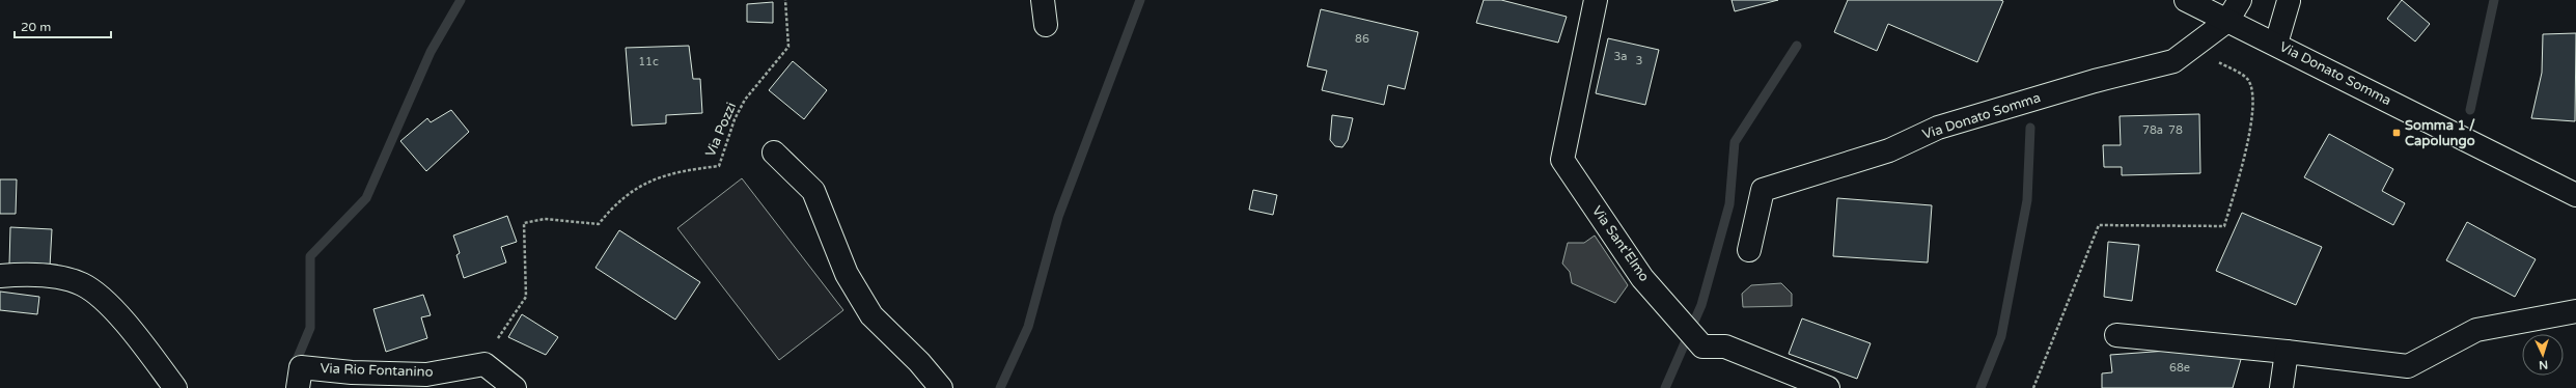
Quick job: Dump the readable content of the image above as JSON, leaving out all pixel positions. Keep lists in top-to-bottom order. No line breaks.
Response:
{"streets":{"street":["Via Donato Somma","Via Sant'Elmo","Via Rio Fontanino"],"path":["Via Pozzi"]},"crossings":[["Via Pozzi","Via Rio Fontanino"]],"places":{"transit":["Somma 1 / Capolungo"]},"house_numbers":["86","3a","3","11c","78a","78","68e"],"scale_bar":"20 m","north":"bottom"}
